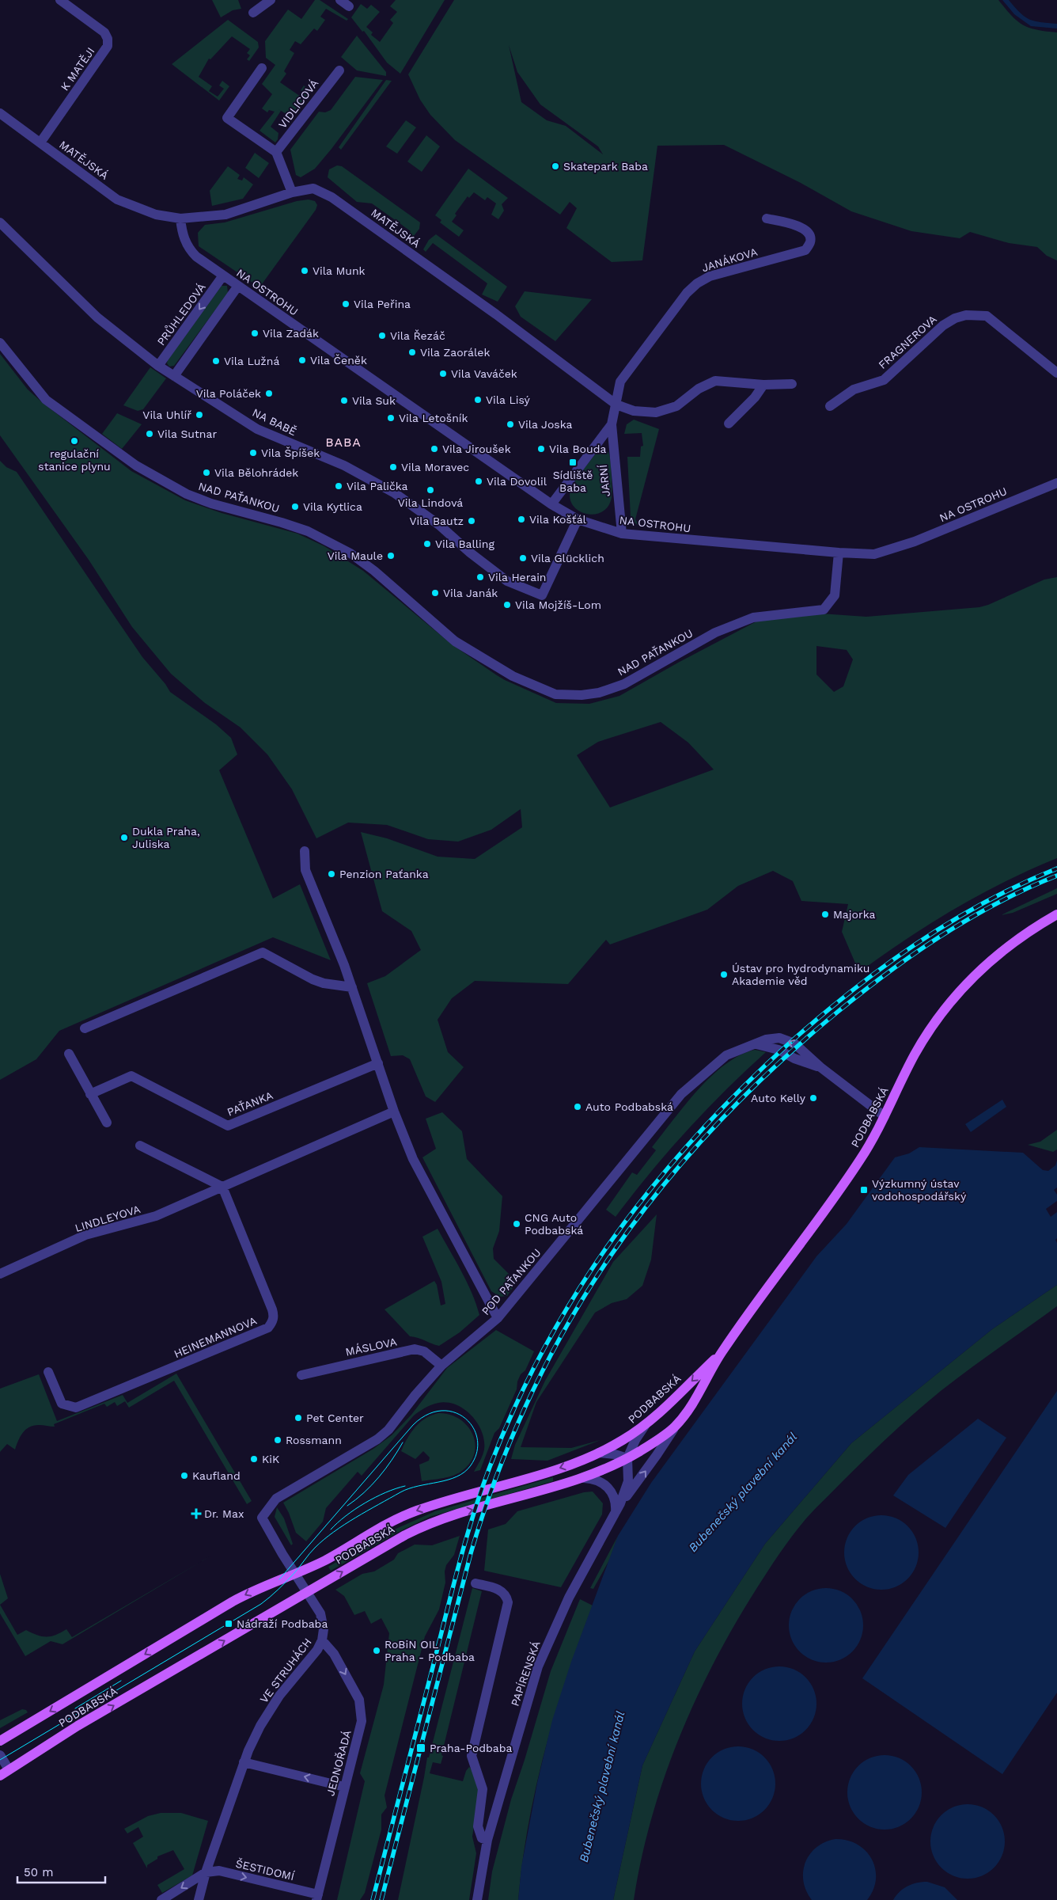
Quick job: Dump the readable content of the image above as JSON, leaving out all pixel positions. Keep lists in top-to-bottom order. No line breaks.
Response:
{"streets":{"main road":["PODBABSKÁ"],"street":["K MATĚJI","VIDLICOVÁ","MATĚJSKÁ","JANÁKOVA","NA OSTROHU","PRŮHLEDOVÁ","FRAGNEROVA","NA BABĚ","JARNÍ","NAD PAŤANKOU","PAŤANKA","LINDLEYOVA","POD PAŤANKOU","HEINEMANNOVA","MÁSLOVA","VE STRUHÁCH","PAPÍRENSKÁ","JEDNOŘADÁ","ŠESTIDOMÍ"]},"crossings":[["K MATĚJI","MATĚJSKÁ"],["MATĚJSKÁ","JANÁKOVA"],["MATĚJSKÁ","NA OSTROHU"],["MATĚJSKÁ","JARNÍ"],["JANÁKOVA","JARNÍ"],["NA OSTROHU","PRŮHLEDOVÁ"],["NA OSTROHU","NA BABĚ"],["NA OSTROHU","JARNÍ"],["NA OSTROHU","NAD PAŤANKOU"],["PRŮHLEDOVÁ","NA BABĚ"],["PODBABSKÁ","POD PAŤANKOU"],["PODBABSKÁ","VE STRUHÁCH"],["PODBABSKÁ","PAPÍRENSKÁ"],["LINDLEYOVA","HEINEMANNOVA"],["POD PAŤANKOU","MÁSLOVA"],["POD PAŤANKOU","VE STRUHÁCH"],["VE STRUHÁCH","JEDNOŘADÁ"],["VE STRUHÁCH","ŠESTIDOMÍ"],["JEDNOŘADÁ","ŠESTIDOMÍ"]],"one_way":["JEDNOŘADÁ","ŠESTIDOMÍ"],"districts":["BABA"],"water":["Bubenečský plavební kanál"],"places":{"other":["Skatepark Baba","Vila Munk","Vila Peřina","Vila Zadák","Vila Řezáč","Vila Zaorálek","Vila Čeněk","Vila Lužná","Vila Vaváček","Vila Poláček","Vila Lisý","Vila Suk","Vila Uhlíř","Vila Letošník","Vila Joska","Vila Sutnar","regulační stanice plynu","Vila Jiroušek","Vila Bouda","Vila Špíšek","Vila Moravec","Vila Bělohrádek","Vila Dovolil","Vila Palička","Vila Lindová","Vila Kytlica","Vila Košťál","Vila Bautz","Vila Balling","Vila Maule","Vila Glücklich","Vila Herain","Vila Janák","Vila Mojžíš-Lom","Dukla Praha, Juliska","Penzion Paťanka","Majorka","Ústav pro hydrodynamiku Akademie věd","Auto Kelly","Auto Podbabská","CNG Auto Podbabská","Pet Center","Rossmann","KiK","Kaufland","RoBiN OIL Praha - Podbaba"],"transit":["Sídliště Baba","Výzkumný ústav vodohospodářský","Nádraží Podbaba","Praha-Podbaba"],"health":["Dr. Max"]},"scale_bar":"50 m"}
